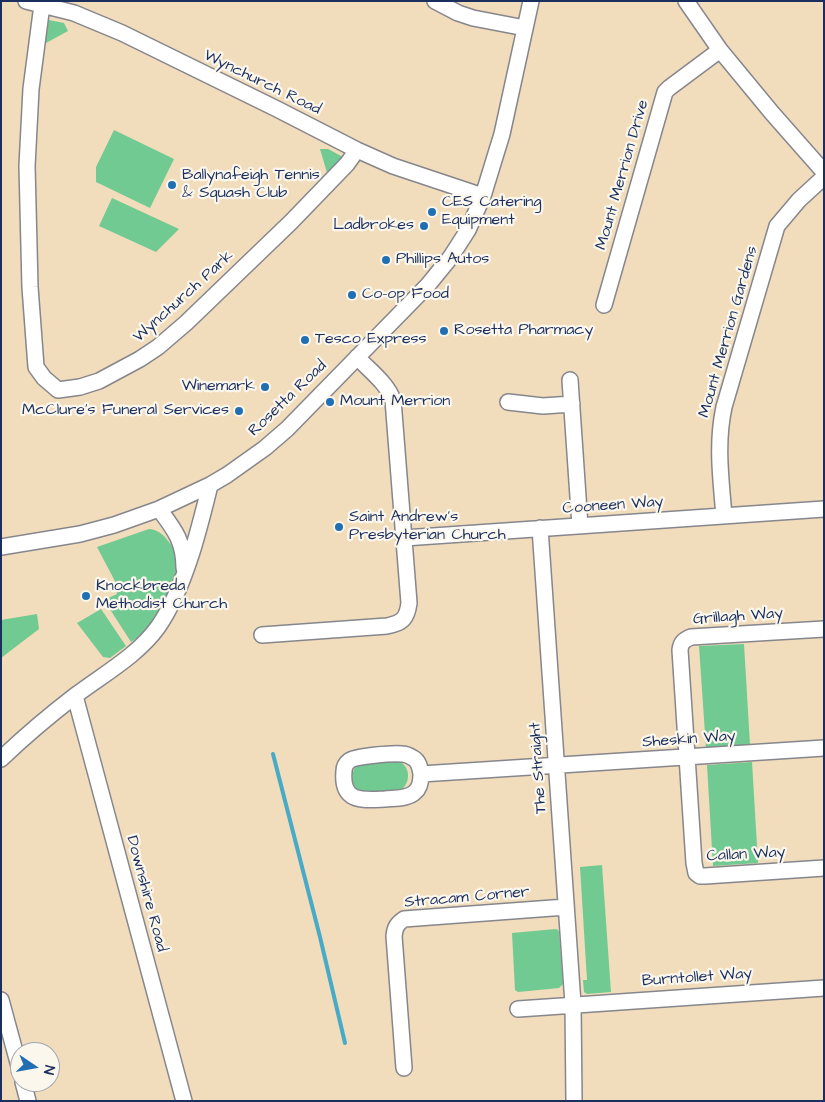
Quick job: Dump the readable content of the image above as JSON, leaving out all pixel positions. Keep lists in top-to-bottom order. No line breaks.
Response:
{"streets":{"street":["Wynchurch Road","Mount Merrion Drive","Wynchurch Park","Mount Merrion Gardens","Rosetta Road","Cooneen Way","Grillagh Way","Sheskin Way","The Straight","Callan Way","Downshire Road","Stracam Corner","Burntollet Way"]},"crossings":[["Wynchurch Road","Wynchurch Park"],["Wynchurch Road","Rosetta Road"],["Mount Merrion Gardens","Cooneen Way"],["Cooneen Way","The Straight"],["Grillagh Way","Sheskin Way"],["Grillagh Way","Callan Way"],["Sheskin Way","The Straight"],["Sheskin Way","Callan Way"],["The Straight","Stracam Corner"],["The Straight","Burntollet Way"]],"places":["Ballynafeigh Tennis & Squash Club","CES Catering Equipment","Ladbrokes","Phillips Autos","Co-op Food","Rosetta Pharmacy","Tesco Express","Winemark","Mount Merrion","McClure's Funeral Services","Saint Andrew's Presbyterian Church","Knockbreda Methodist Church"],"north":"right"}
